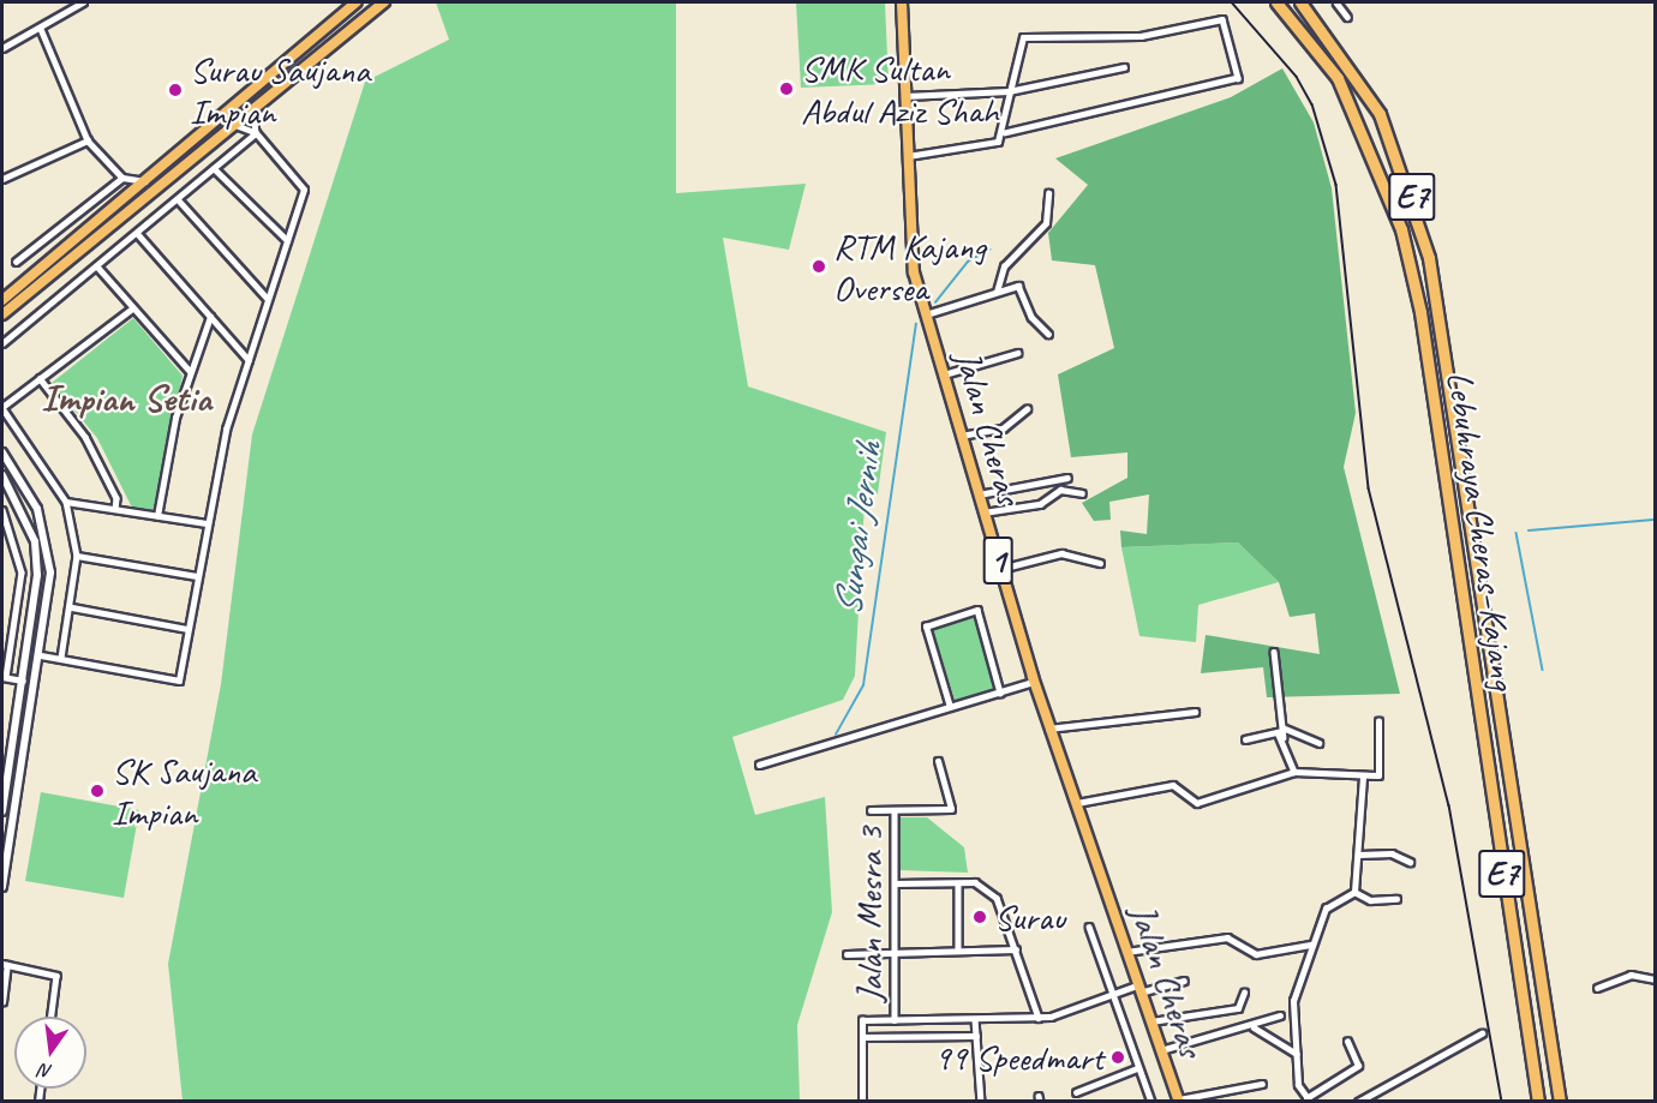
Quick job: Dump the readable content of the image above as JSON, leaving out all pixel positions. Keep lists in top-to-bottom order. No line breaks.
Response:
{"streets":{"highway":["E7","Lebuhraya Cheras–Kajang"],"main road":["Jalan Cheras","1"],"street":["Jalan Mesra 3"]},"districts":["Impian Setia"],"water":["Sungai Jernih"],"places":["SMK Sultan Abdul Aziz Shah","Surau Saujana Impian","RTM Kajang Oversea","SK Saujana Impian","Surau","99 Speedmart"],"north":"bottom"}
